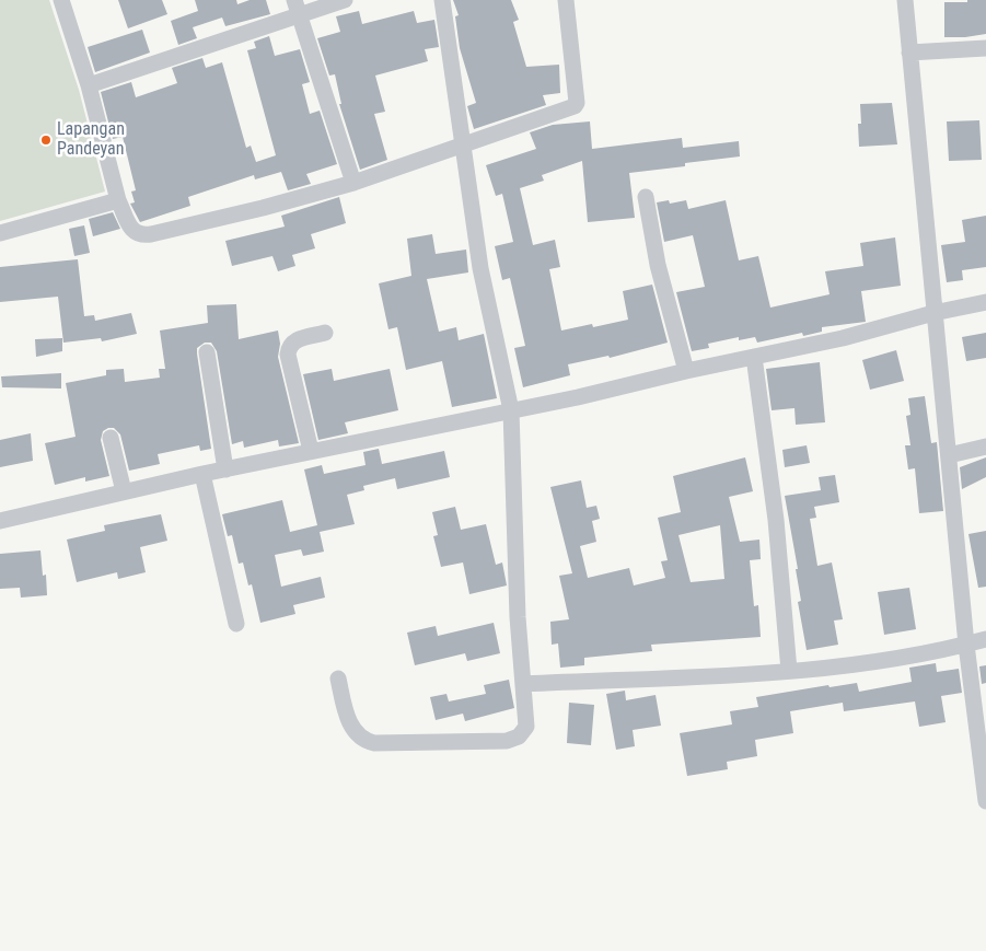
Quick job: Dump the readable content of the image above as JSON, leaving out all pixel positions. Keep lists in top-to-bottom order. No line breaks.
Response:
{"places":["Lapangan Pandeyan"]}
